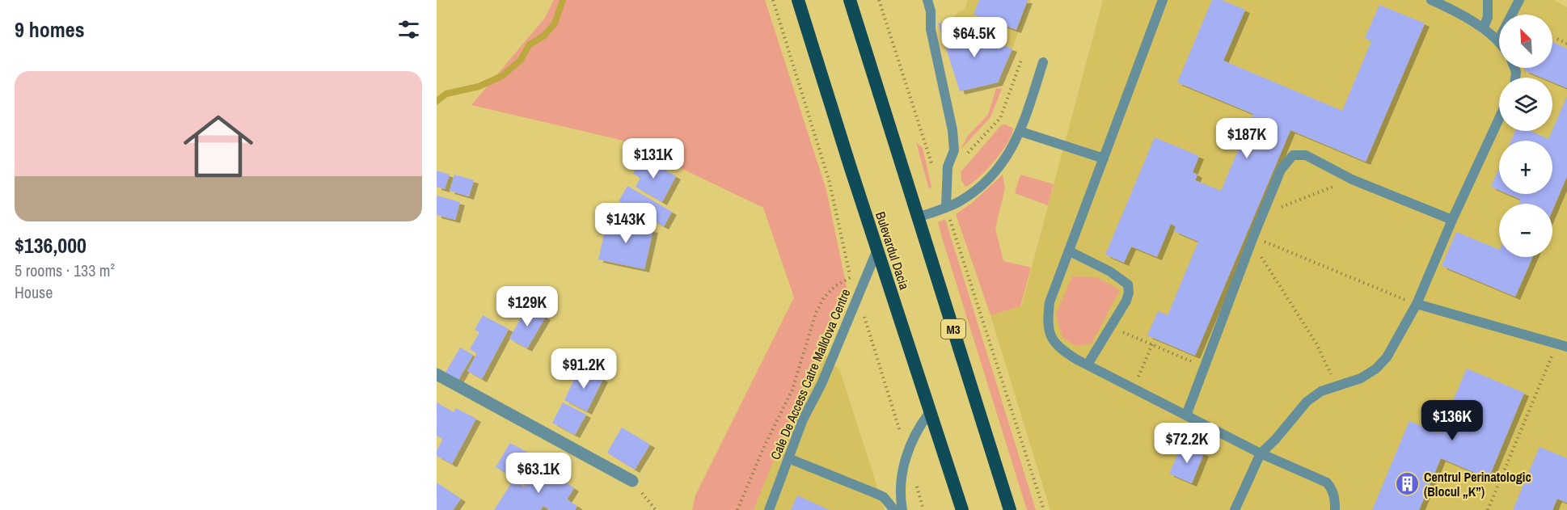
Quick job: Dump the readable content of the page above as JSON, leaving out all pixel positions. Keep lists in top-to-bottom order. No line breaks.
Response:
{"streets":{"highway":["Bulevardul Dacia","M3"],"lane":["Cale De Access Catre Malldova Centre"]},"crossings":[["Bulevardul Dacia","Cale De Access Catre Malldova Centre"]],"places":{"building":["Centrul Perinatologic (Blocul „K”)"]},"north":"top left","page":{"heading":"9 homes","map_buttons":["+","−"],"price":["$64.5K","$187K","$131K","$143K","$129K","$91.2K","$136K","$72.2K","$63.1K"],"list":[{"name":"$136,000","note":"5 rooms · 133 m² · House"}]}}
